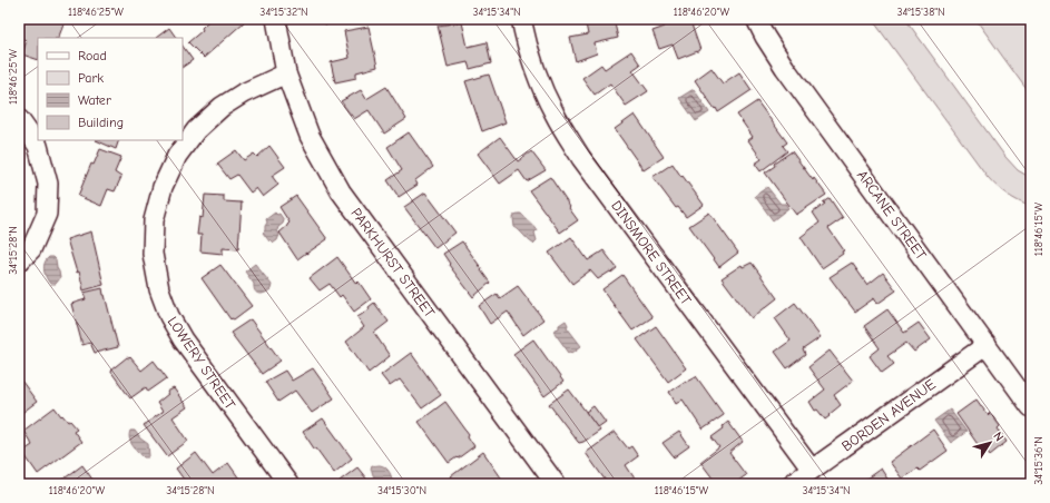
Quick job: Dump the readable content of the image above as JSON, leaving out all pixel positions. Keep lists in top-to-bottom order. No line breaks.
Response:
{"streets":{"street":["ARCANE STREET","DINSMORE STREET","PARKHURST STREET","LOWERY STREET","BORDEN AVENUE"]},"crossings":[["ARCANE STREET","BORDEN AVENUE"],["DINSMORE STREET","BORDEN AVENUE"],["PARKHURST STREET","LOWERY STREET"]],"legend":["Road","Park","Water","Building"],"north":"top right","coordinates":["118°46'25\"W","34°15'32\"N","34°15'34\"N","118°46'20\"W","34°15'38\"N","118°46'15\"W","34°15'28\"N","34°15'36\"N","34°15'30\"N"]}
